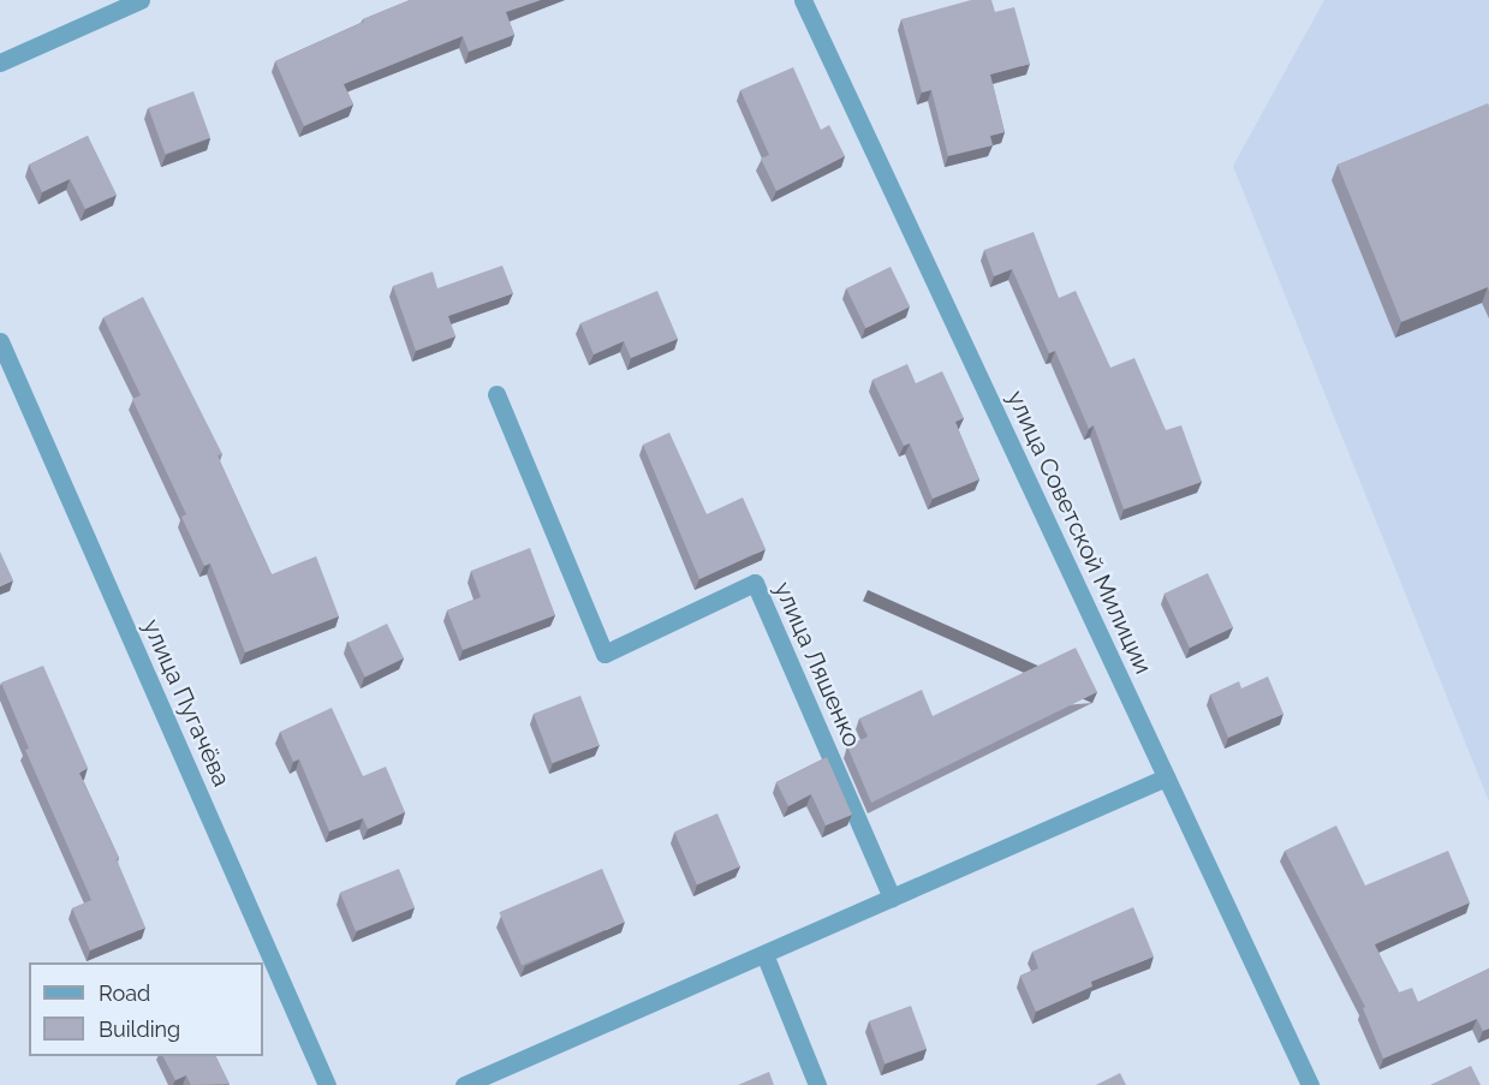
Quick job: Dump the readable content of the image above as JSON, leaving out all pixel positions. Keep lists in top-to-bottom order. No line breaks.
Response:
{"streets":{"street":["улица Советской Милиции","улица Ляшенко","улица Пугачёва"]},"legend":["Road","Building"]}
